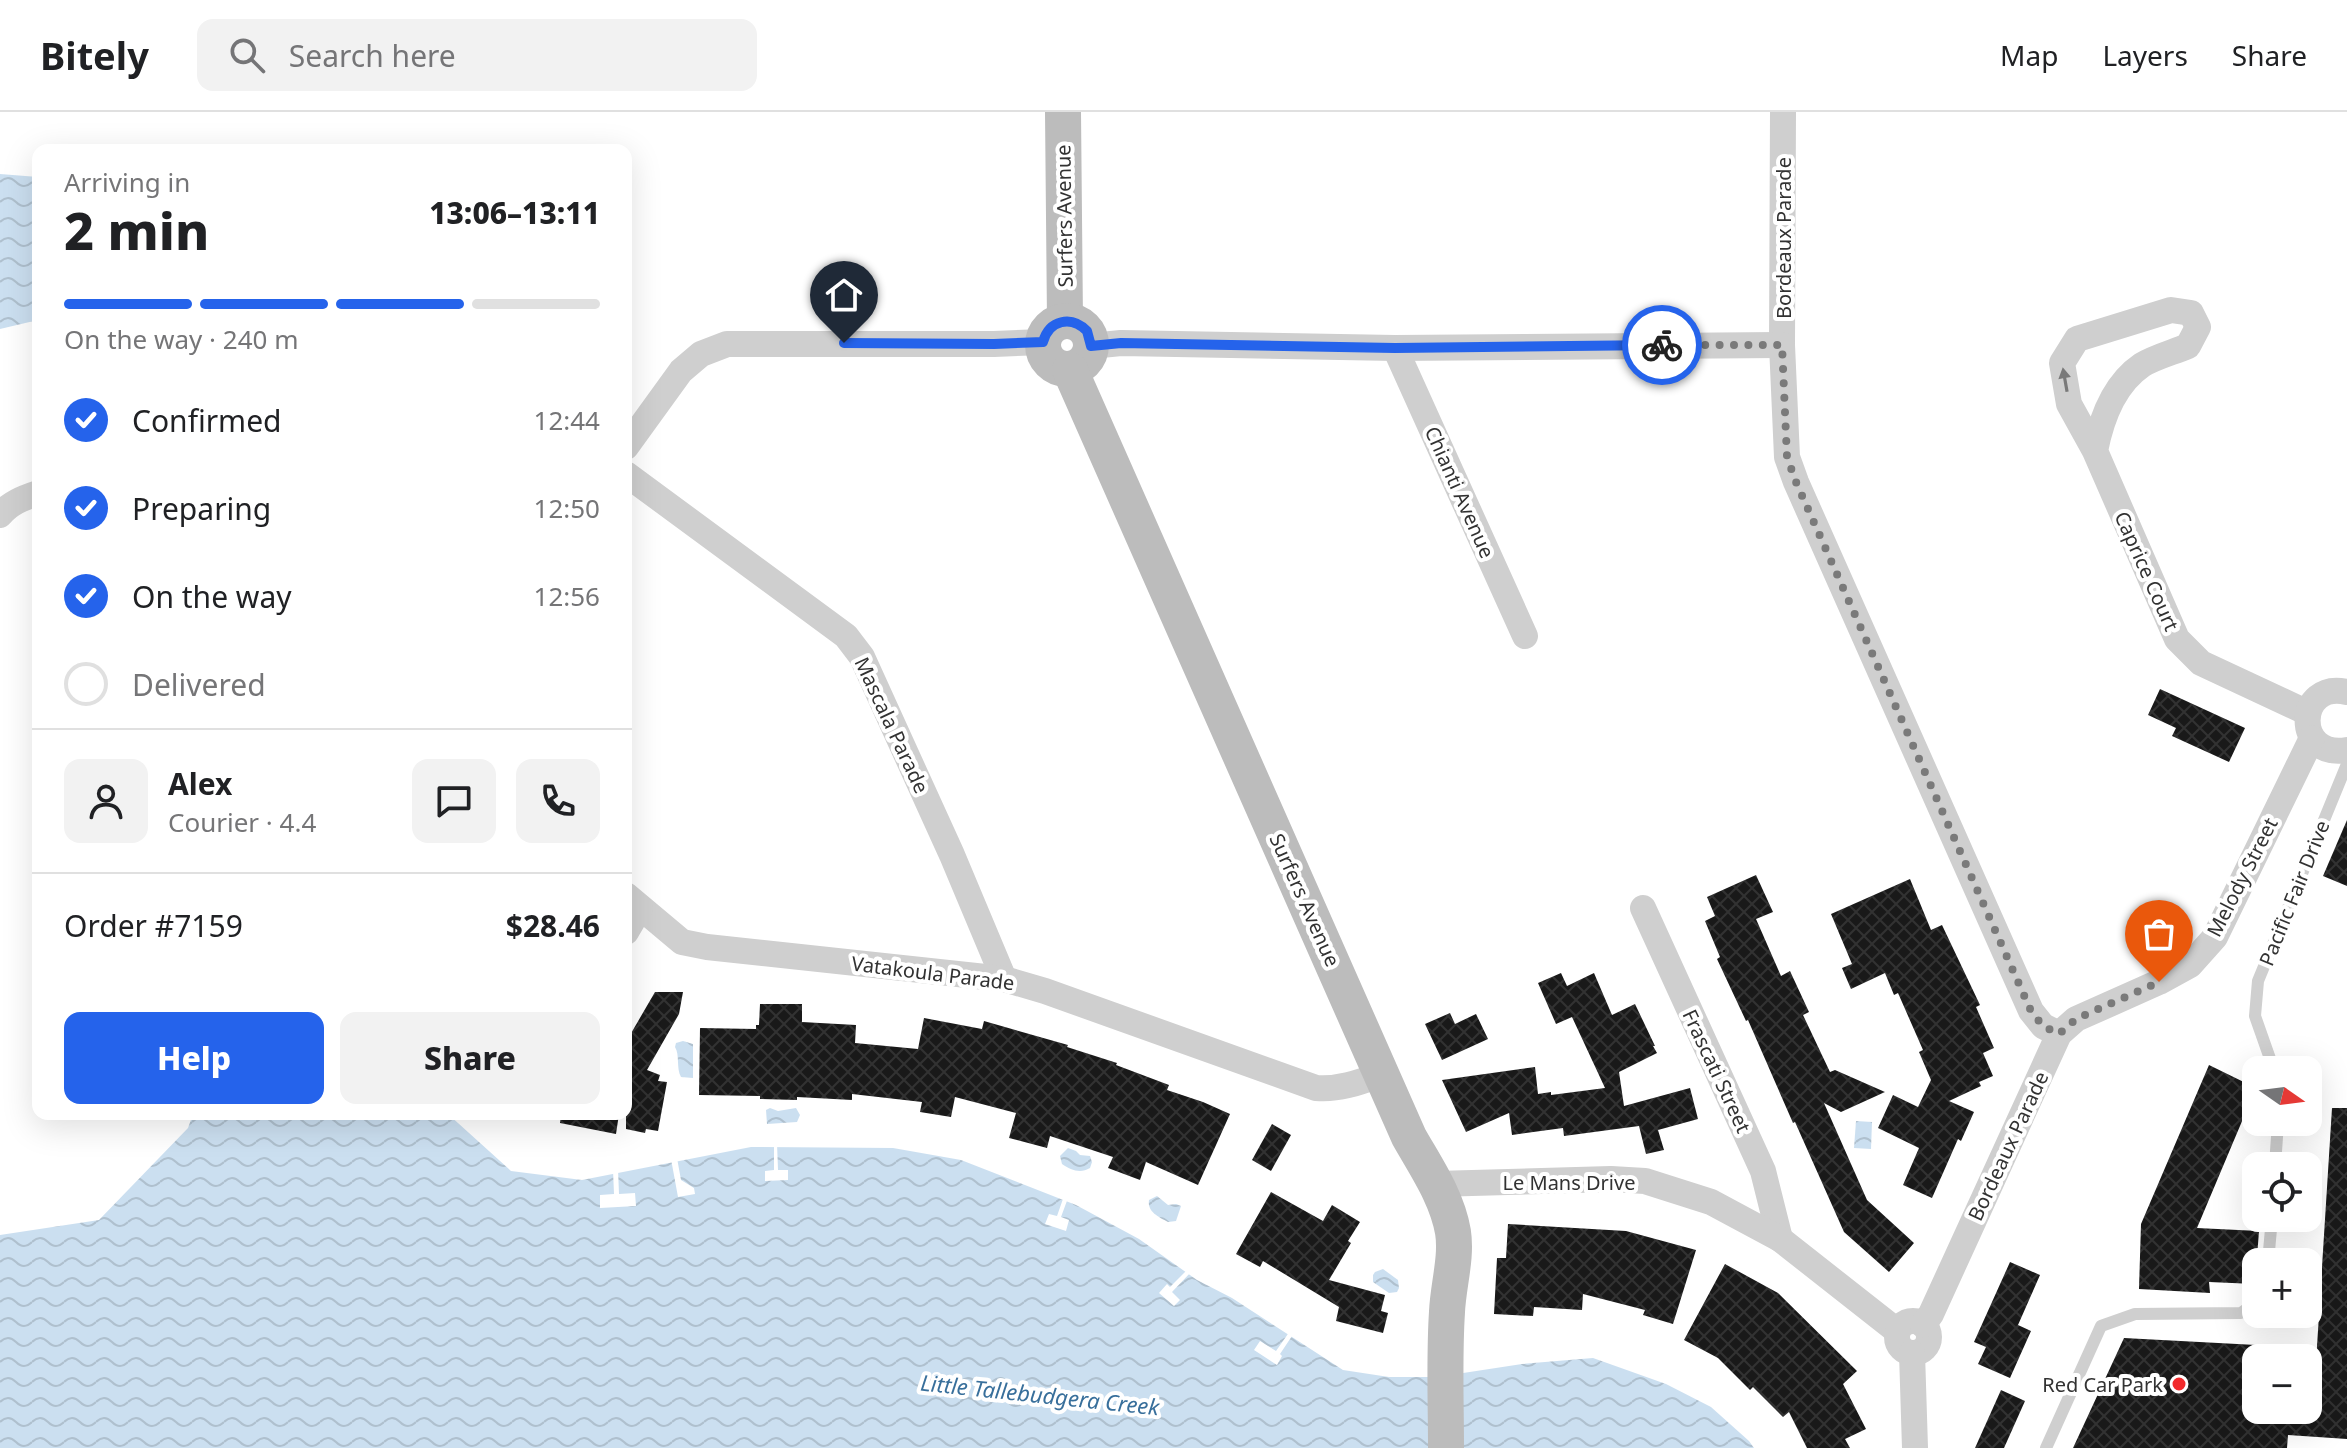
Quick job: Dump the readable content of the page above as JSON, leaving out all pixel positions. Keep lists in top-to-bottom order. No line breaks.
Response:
{"streets":{"street":["Surfers Avenue","Bordeaux Parade","Chianti Avenue","Caprice Court","Mascala Parade","Melody Street","Vatakoula Parade","Frascati Street","Le Mans Drive"],"lane":["Pacific Fair Drive"]},"crossings":[["Surfers Avenue","Vatakoula Parade"],["Surfers Avenue","Le Mans Drive"],["Bordeaux Parade","Melody Street"],["Bordeaux Parade","Le Mans Drive"],["Caprice Court","Melody Street"],["Mascala Parade","Vatakoula Parade"],["Frascati Street","Le Mans Drive"]],"water":["Little Tallebudgera Creek"],"places":["Red Car Park"],"north":"right","page":{"header":"Bitely","search":"Search here","nav":["Map","Layers","Share"],"heading":["2 min","Arriving in","13:06–13:11"],"panel":["Alex","Courier · 4.4","Order #7159","$28.46"],"bar":"On the way · 240 m","list":[["Confirmed","12:44"],["Preparing","12:50"],["On the way","12:56"],"Delivered"],"buttons":["Help","Share"],"map_buttons":["+","−"]}}
